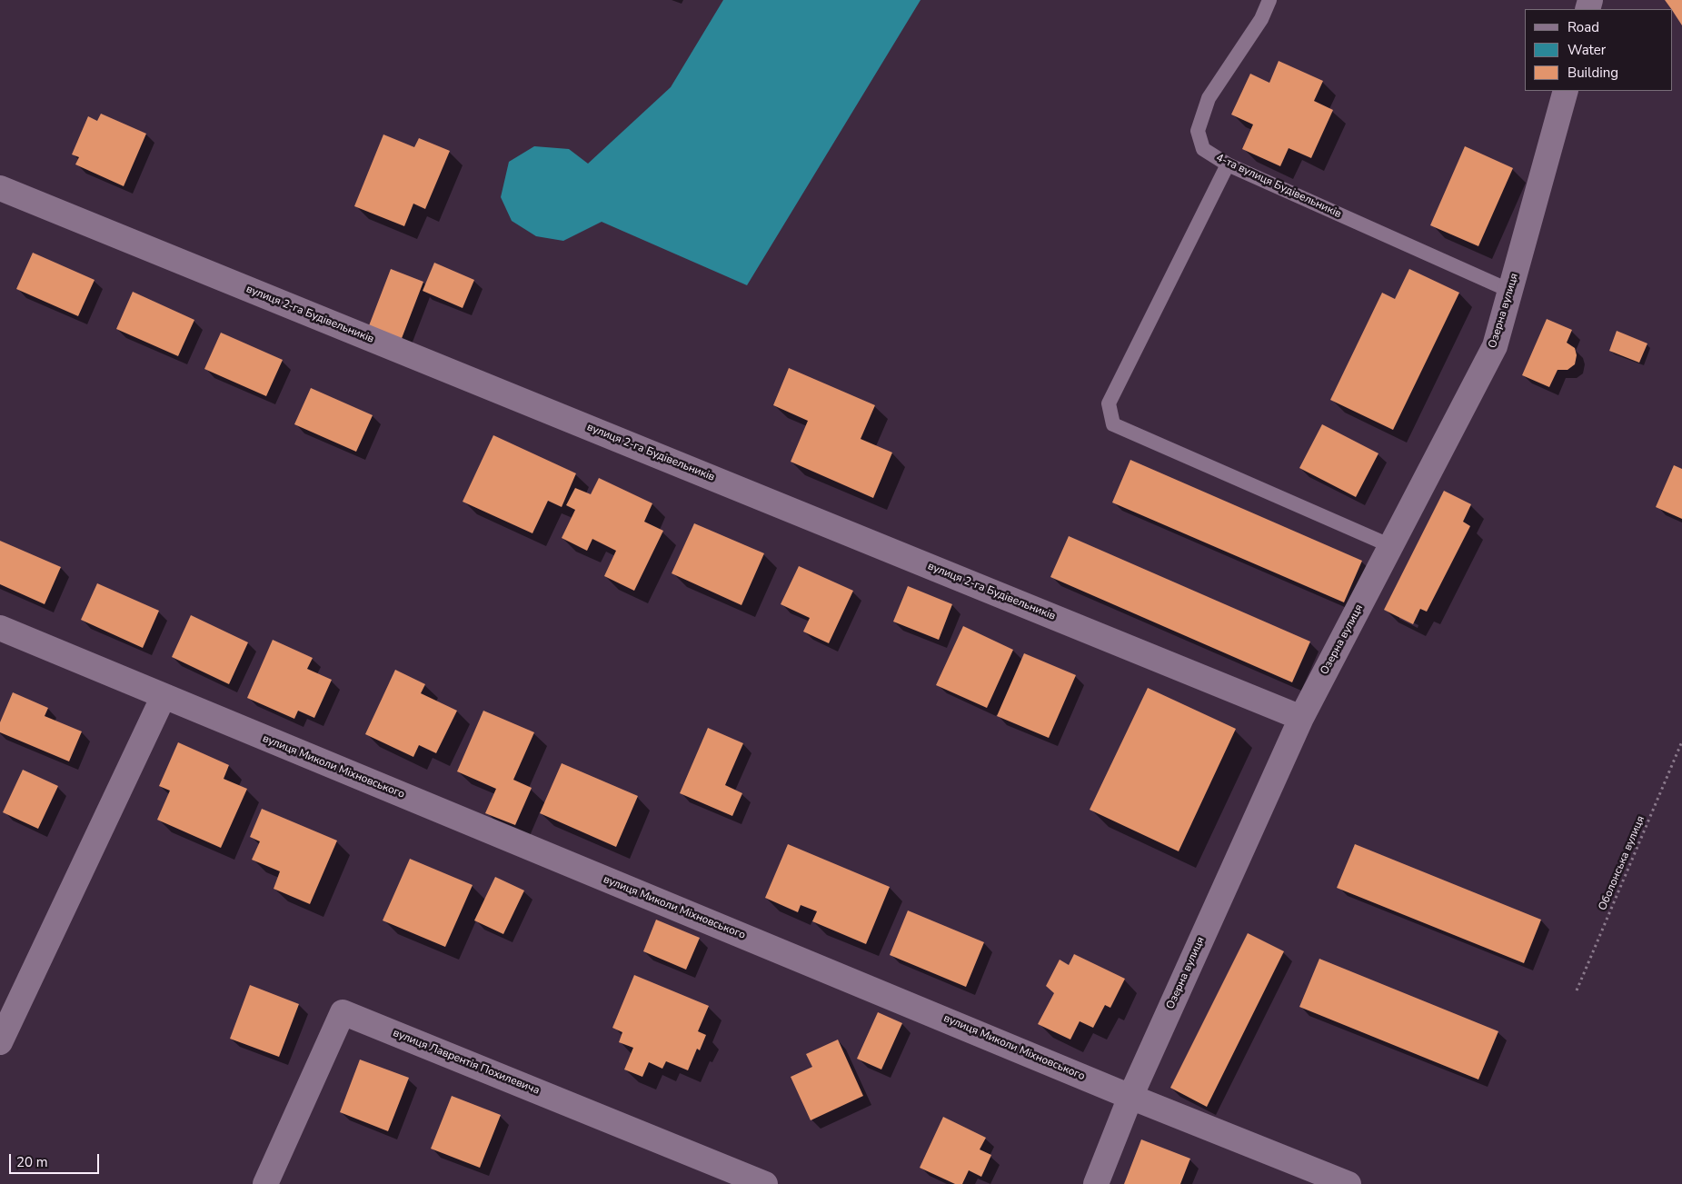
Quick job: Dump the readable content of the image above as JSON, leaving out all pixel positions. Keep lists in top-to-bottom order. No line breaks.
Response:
{"streets":{"street":["Озерна вулиця","вулиця 2-га Будівельників","вулиця Миколи Міхновського","вулиця Лаврентія Похилевича"],"lane":["4-та вулиця Будівельників"],"path":["Оболонська вулиця"]},"crossings":[["4-та вулиця Будівельників","Озерна вулиця"],["Озерна вулиця","вулиця 2-га Будівельників"],["Озерна вулиця","вулиця Миколи Міхновського"]],"legend":["Road","Water","Building"],"scale_bar":"20 m"}
